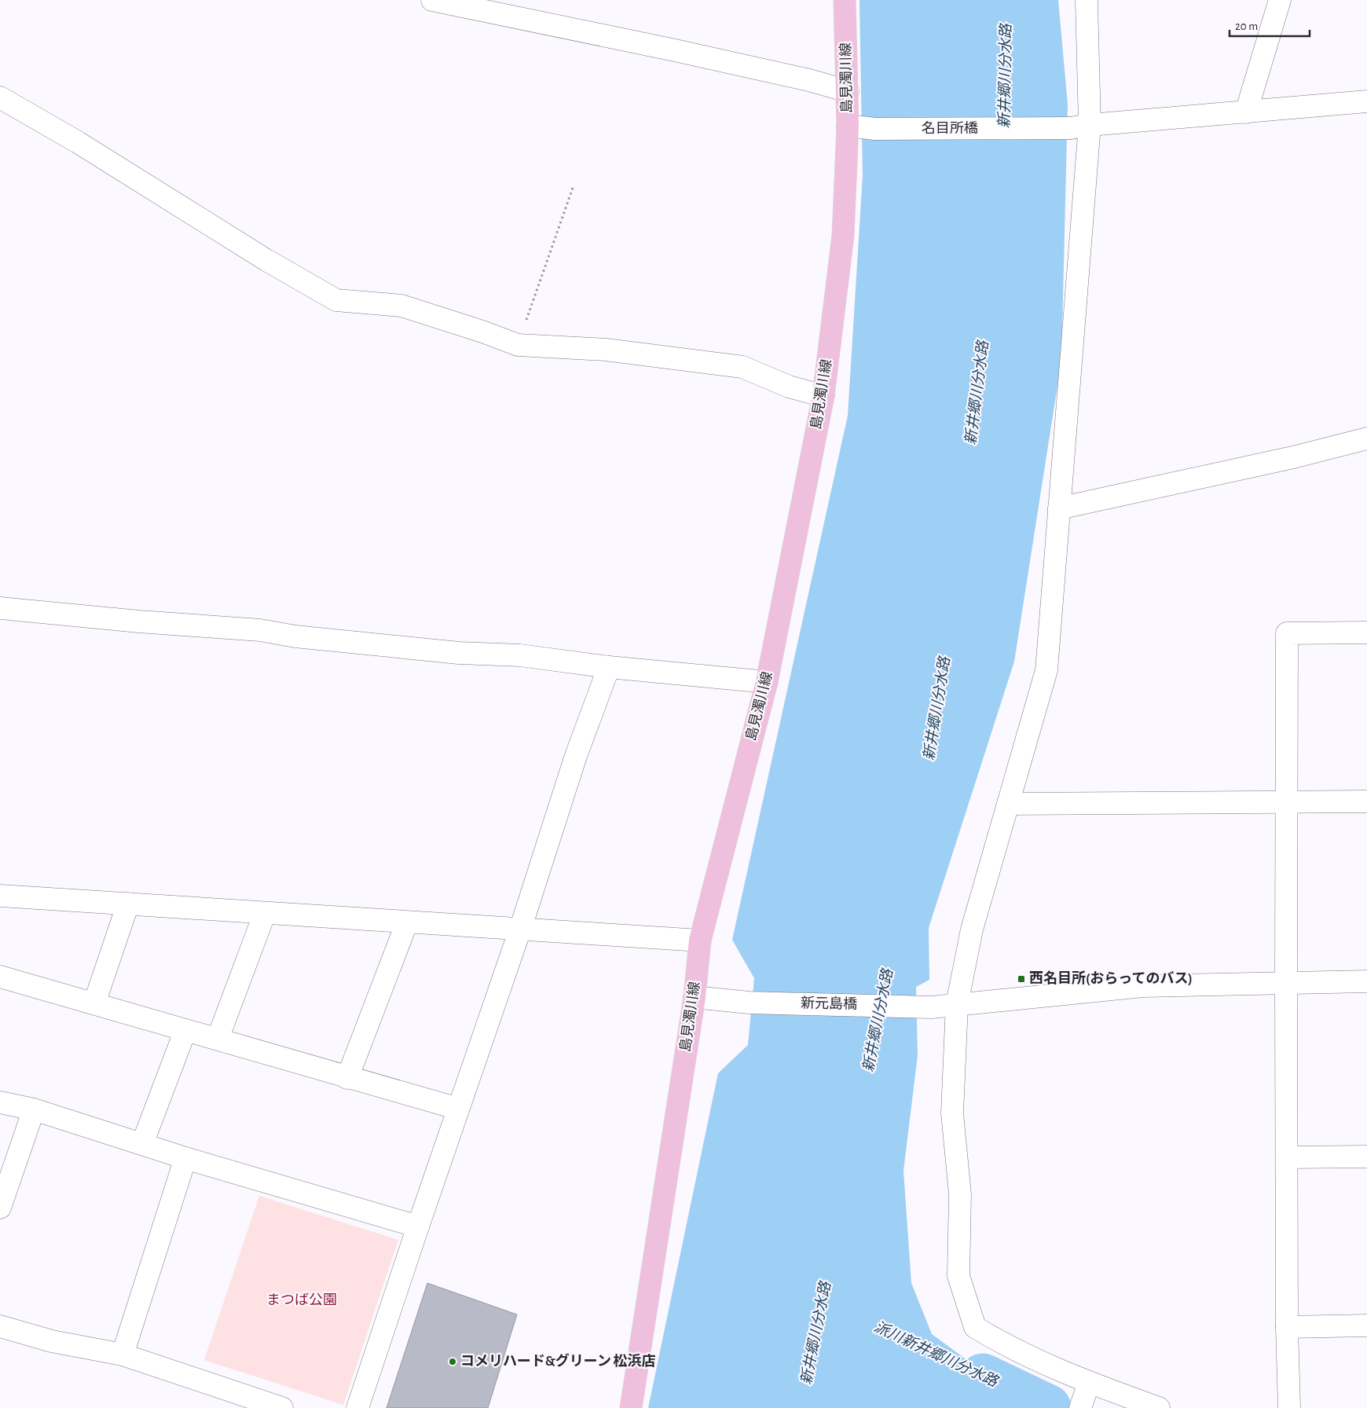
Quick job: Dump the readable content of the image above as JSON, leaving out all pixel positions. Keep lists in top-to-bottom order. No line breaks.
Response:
{"streets":{"main road":["島見濁川線"],"street":["名目所橋","新元島橋"]},"crossings":[["島見濁川線","名目所橋"],["島見濁川線","新元島橋"]],"water":["新井郷川分水路","派川新井郷川分水路"],"parks":["まつば公園"],"places":{"transit":["西名目所(おらってのバス)"],"other":["コメリハード&グリーン 松浜店"]},"scale_bar":"20 m"}
